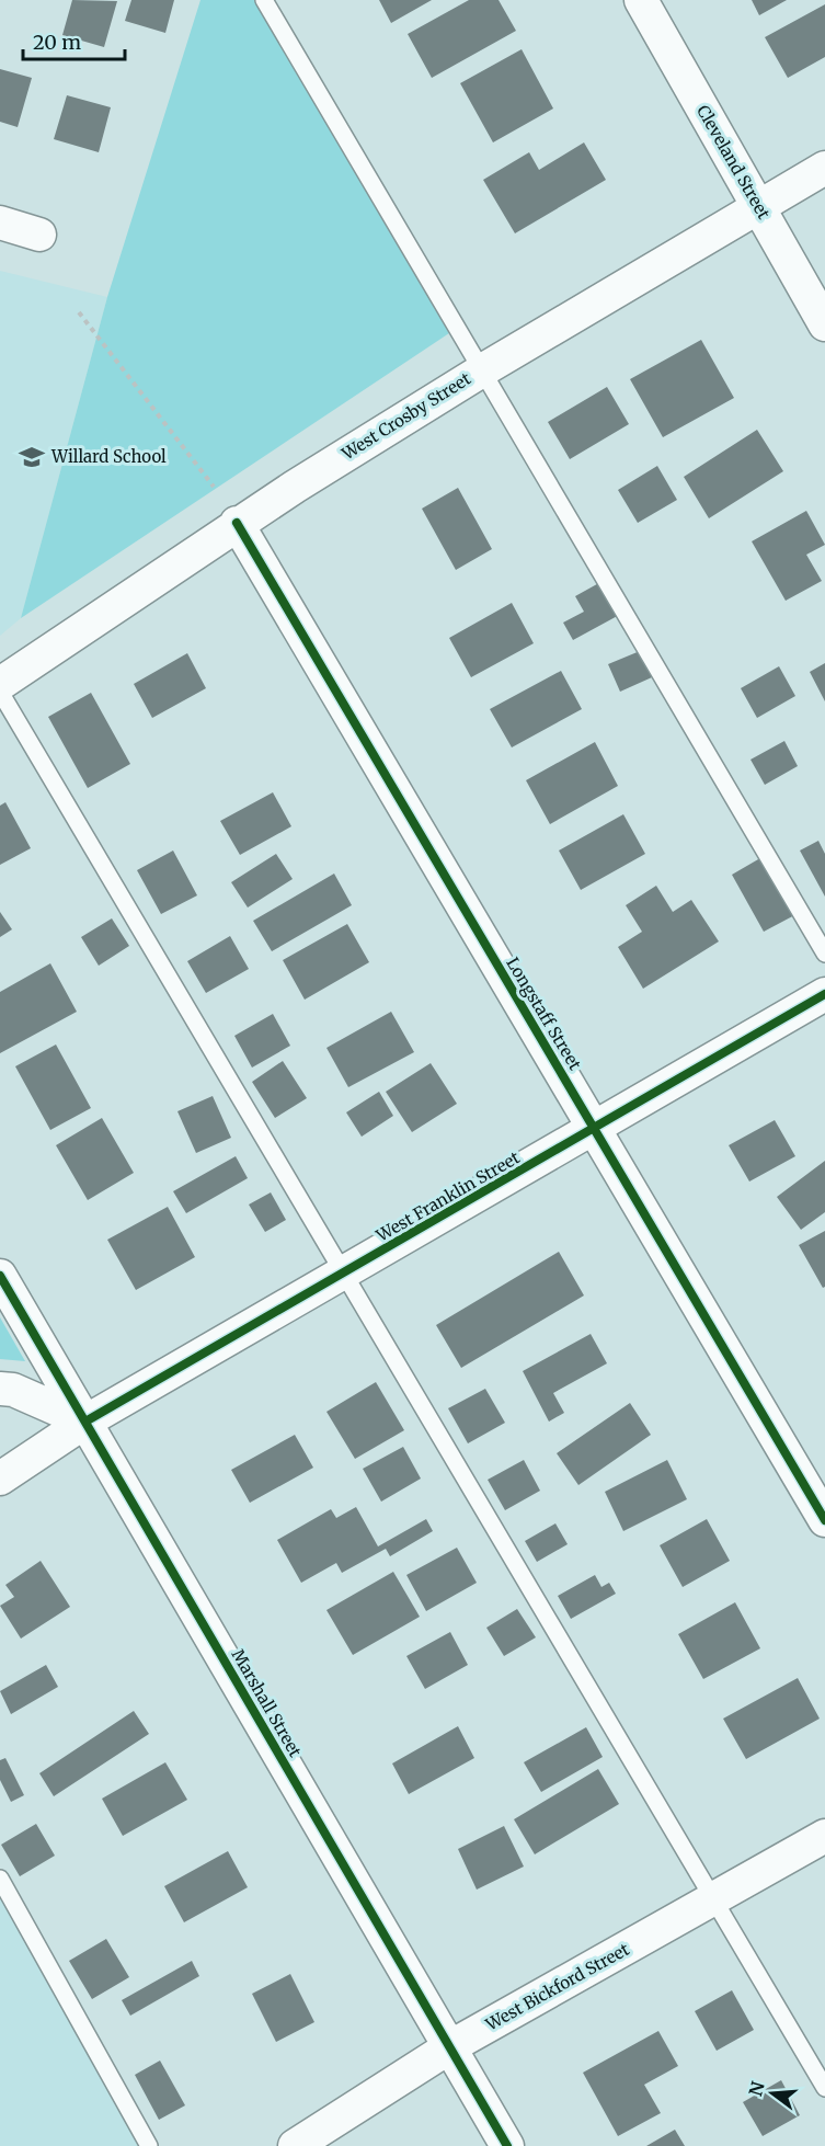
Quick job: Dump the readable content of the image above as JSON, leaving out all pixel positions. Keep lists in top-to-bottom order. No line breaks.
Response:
{"streets":{"street":["Cleveland Street","West Crosby Street","Longstaff Street","West Franklin Street","Marshall Street","West Bickford Street"]},"crossings":[["Cleveland Street","West Crosby Street"],["West Crosby Street","Longstaff Street"],["Longstaff Street","West Franklin Street"],["West Franklin Street","Marshall Street"],["Marshall Street","West Bickford Street"]],"places":{"school or university":["Willard School"]},"scale_bar":"20 m","north":"left"}
